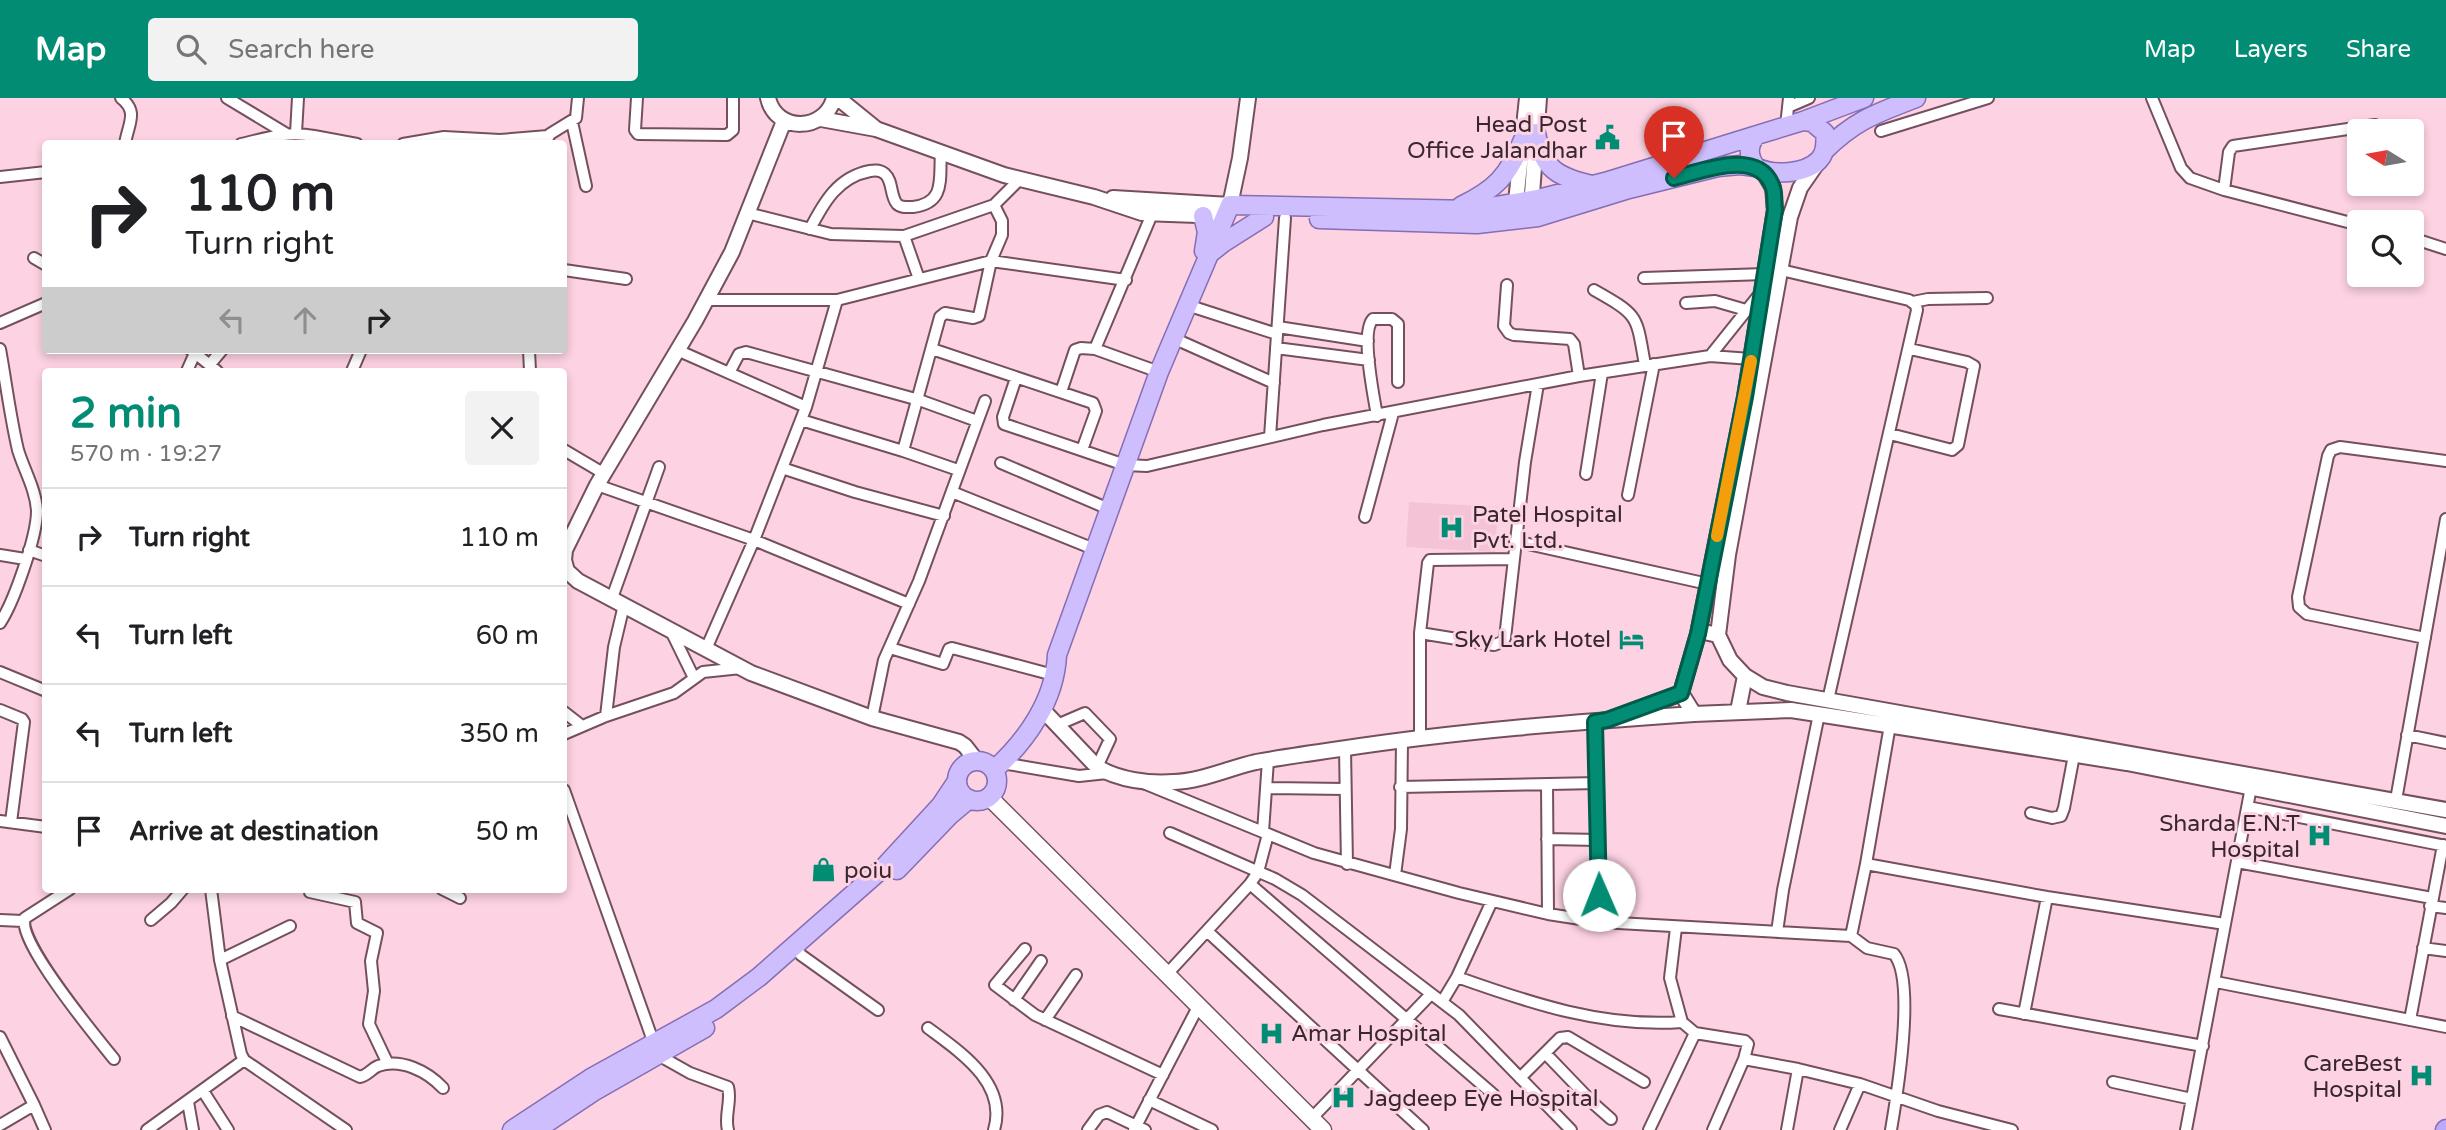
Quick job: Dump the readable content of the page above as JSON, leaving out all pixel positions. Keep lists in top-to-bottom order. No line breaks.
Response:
{"places":{"public building":["Head Post Office Jalandhar"],"hospital":["Patel Hospital Pvt. Ltd.","Sharda E.N.T Hospital","Amar Hospital","CareBest Hospital","Jagdeep Eye Hospital"],"hotel":["Sky Lark Hotel"],"shop":["poiu"]},"north":"left","page":{"header":"Map","search":"Search here","nav":["Map","Layers","Share"],"turn":["110 m","Turn right"],"heading":["2 min","570 m · 19:27"],"list":[{"name":"Turn right","value":"110 m"},{"name":"Turn left","value":"60 m"},{"name":"Turn left","value":"350 m"},{"name":"Arrive at destination","value":"50 m"}]}}
